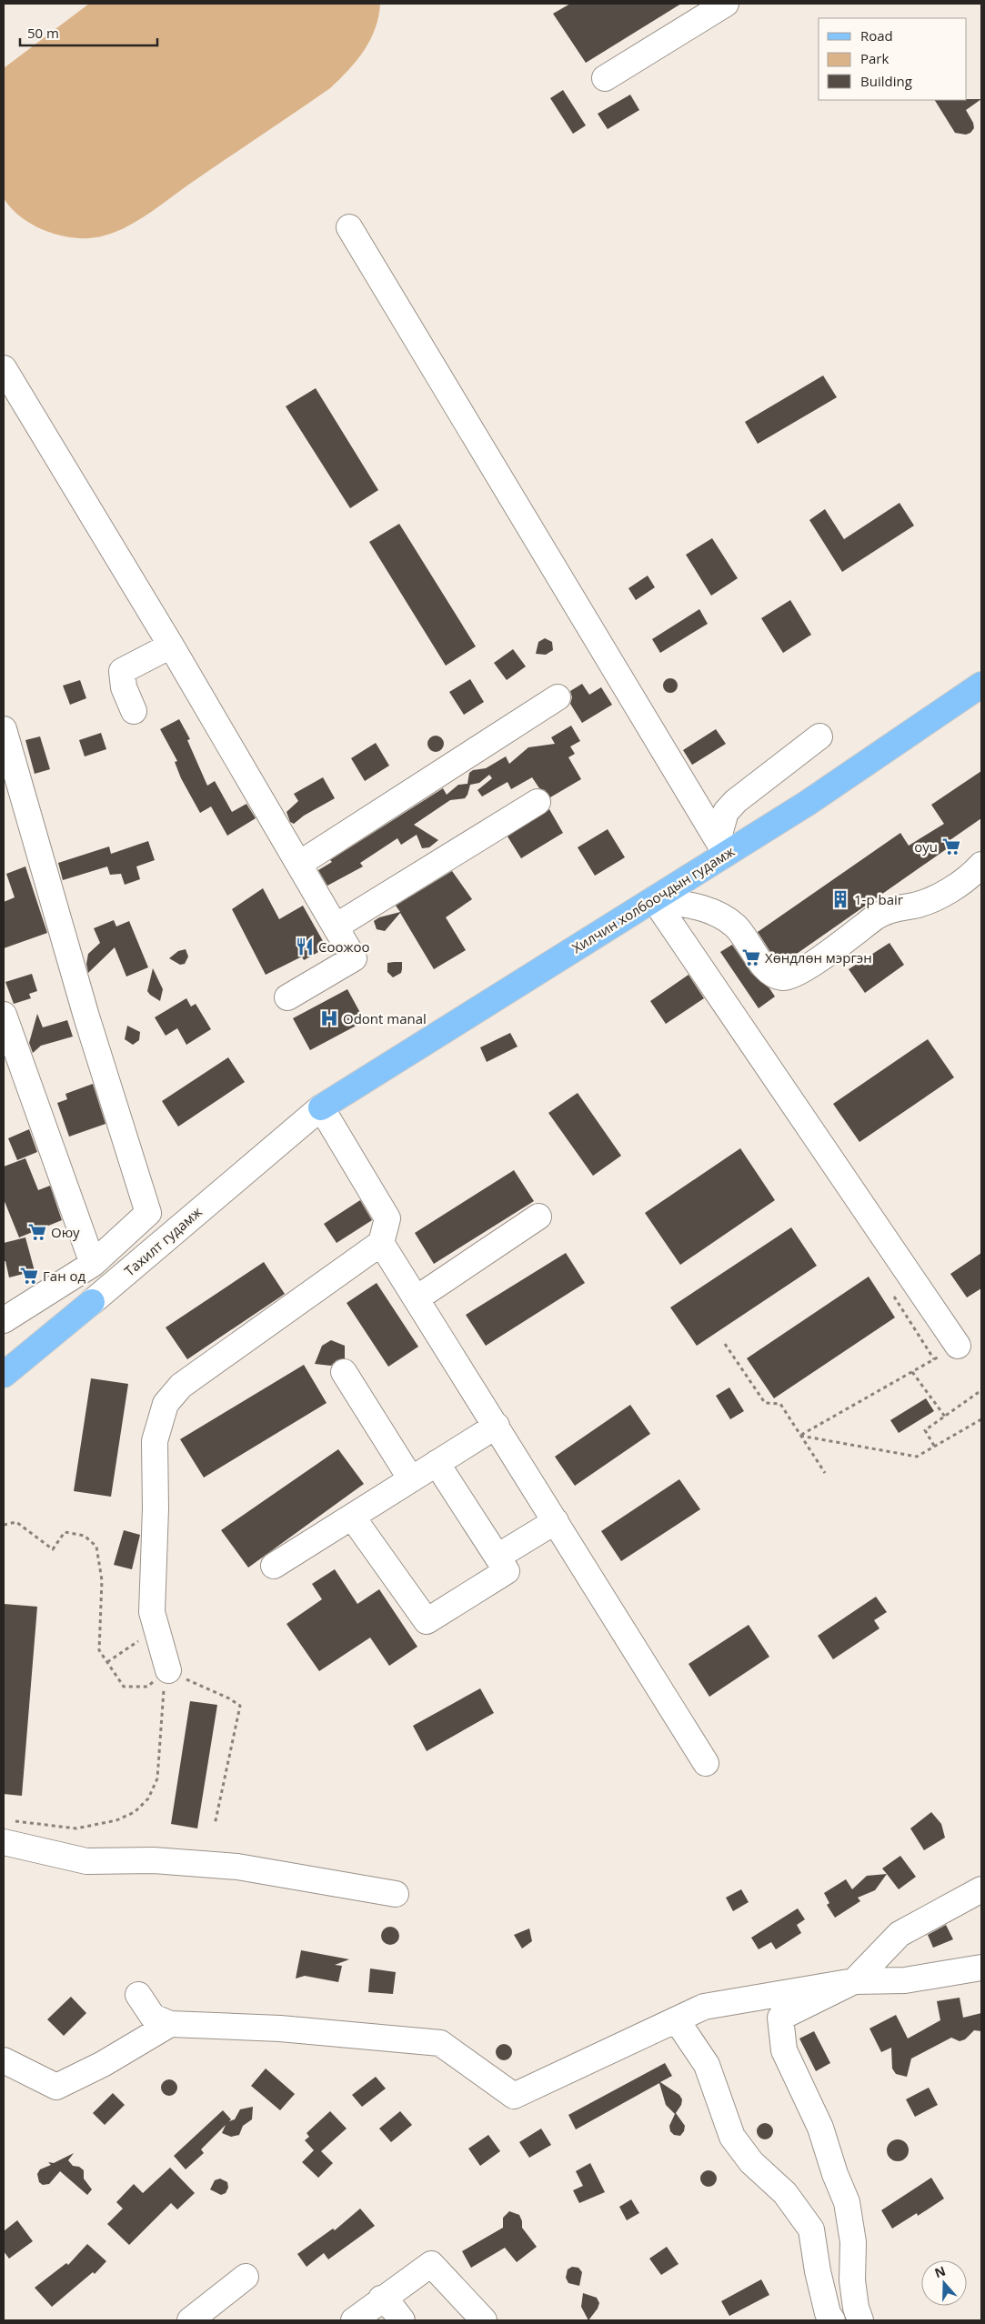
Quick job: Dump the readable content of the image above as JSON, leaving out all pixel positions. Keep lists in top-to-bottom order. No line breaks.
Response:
{"streets":{"main road":["Хилчин холбоочдын гудамж","Тахилт гудамж"]},"crossings":[["Хилчин холбоочдын гудамж","Тахилт гудамж"]],"places":{"supermarket":["oyu","Хөндлөн мэргэн","Оюу","Ган од"],"building":["1-p bair"],"restaurant":["Соожоо"],"hospital":["Odont manal"]},"legend":["Road","Park","Building"],"scale_bar":"50 m","north":"top"}
